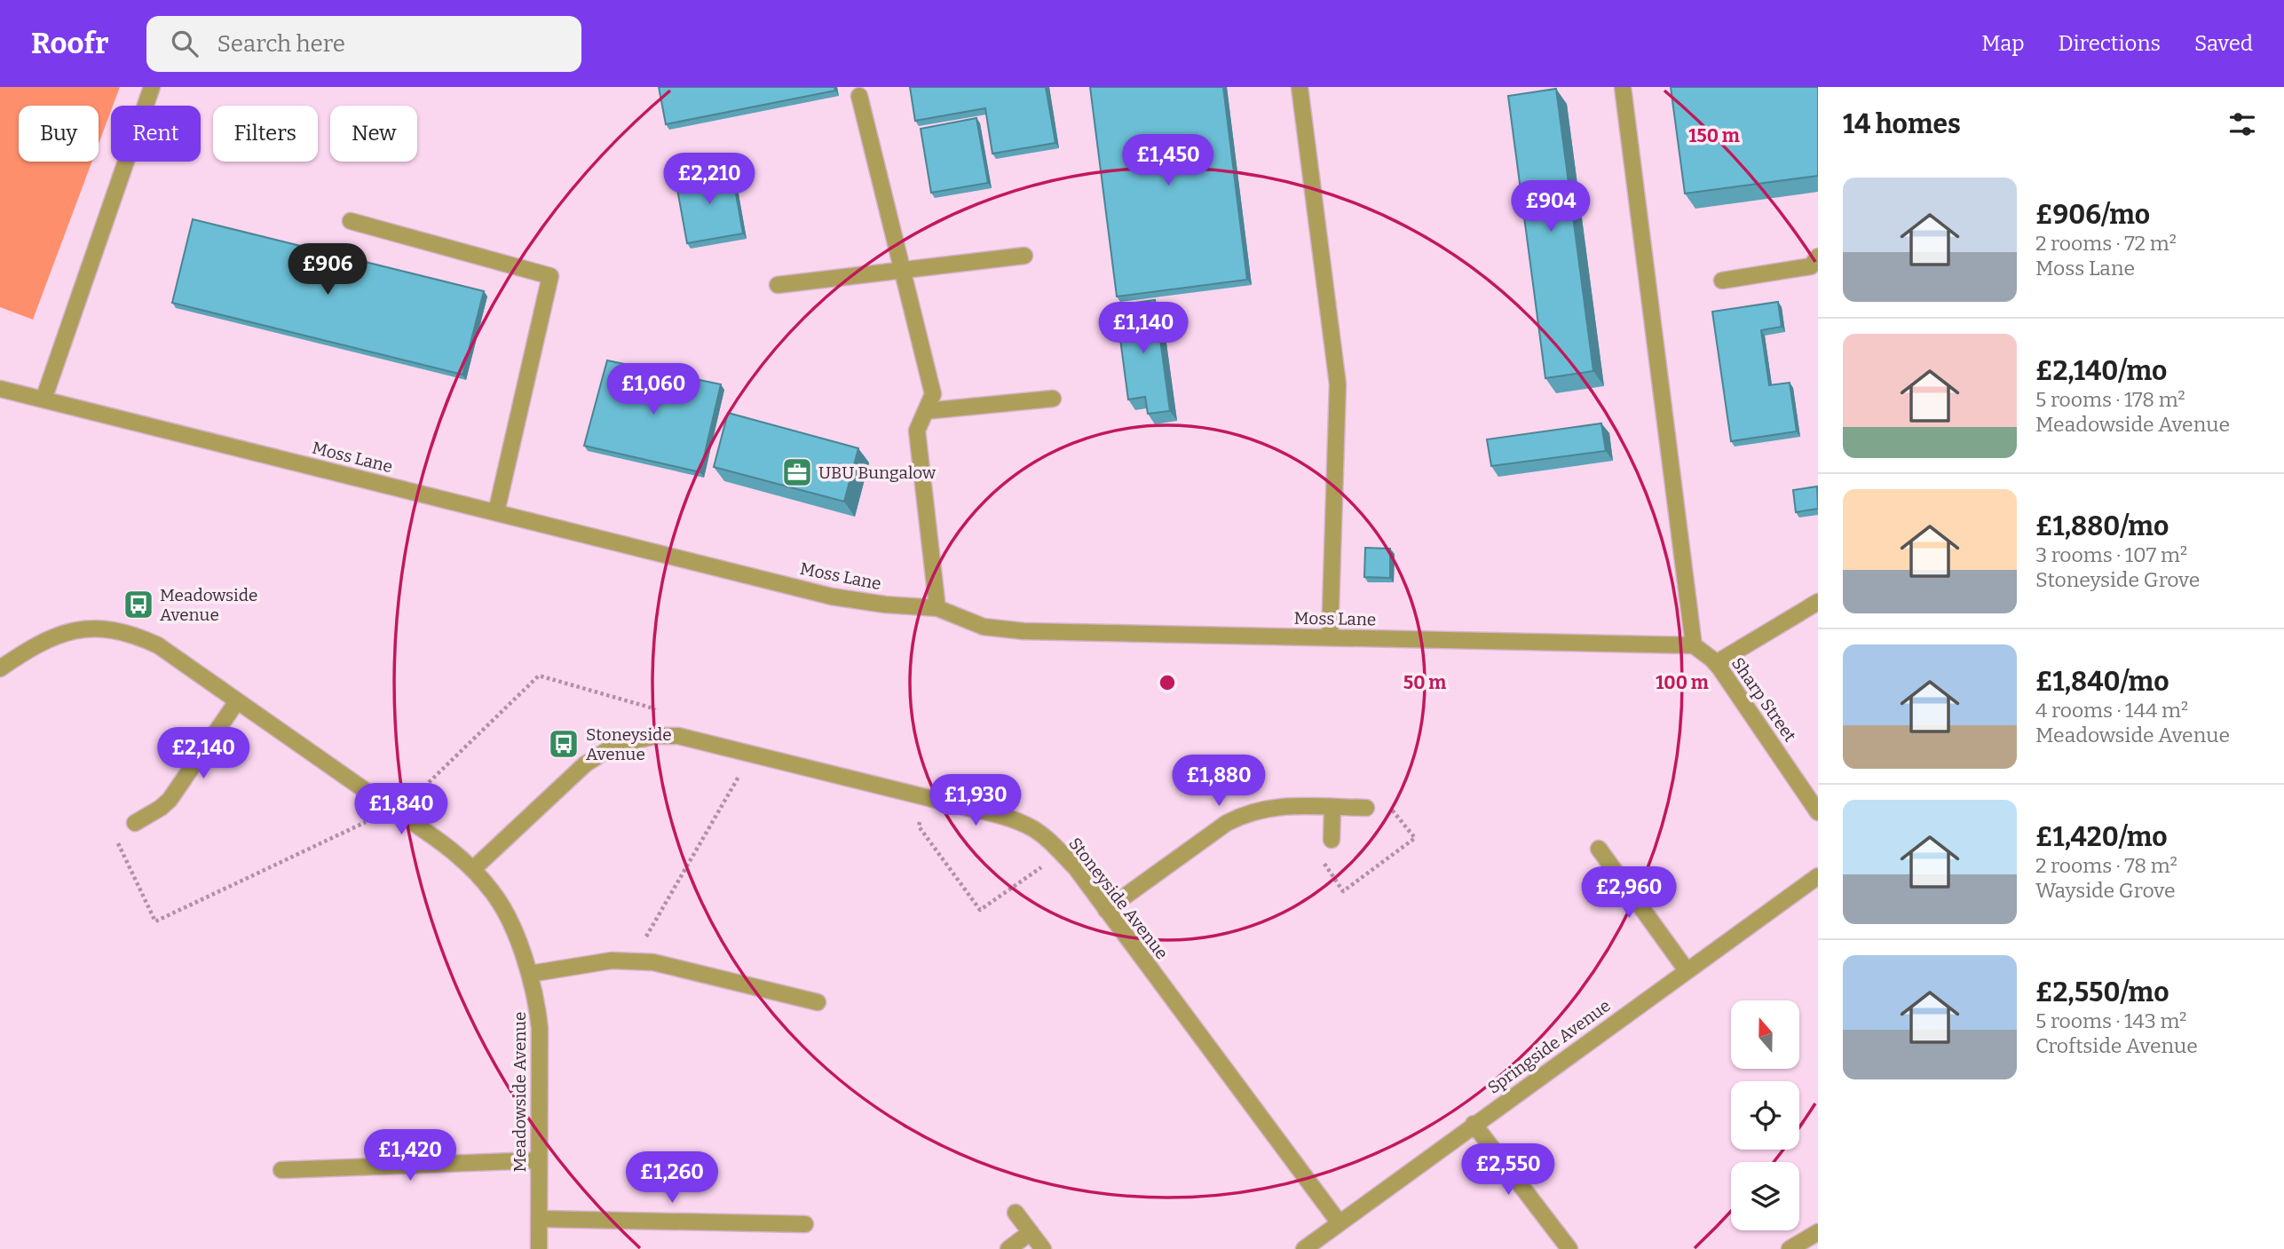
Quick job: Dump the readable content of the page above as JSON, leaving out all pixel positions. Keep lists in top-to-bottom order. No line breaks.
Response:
{"streets":{"street":["Moss Lane","Sharp Street","Stoneyside Avenue","Springside Avenue","Meadowside Avenue"]},"crossings":[["Moss Lane","Sharp Street"],["Stoneyside Avenue","Springside Avenue"],["Stoneyside Avenue","Meadowside Avenue"]],"places":{"office":["UBU Bungalow"],"bus stop":["Meadowside Avenue","Stoneyside Avenue"]},"north":"top","page":{"header":"Roofr","search":"Search here","nav":["Map","Directions","Saved"],"heading":"14 homes","chip":["Buy","Rent","Filters","New"],"price":["£1,450","£2,210","£904","£906","£1,140","£1,060","£2,140","£1,880","£1,930","£1,840","£2,960","£1,420","£2,550","£1,260"],"list":[{"name":"£906/mo","note":"2 rooms · 72 m² · Moss Lane"},{"name":"£2,140/mo","note":"5 rooms · 178 m² · Meadowside Avenue"},{"name":"£1,880/mo","note":"3 rooms · 107 m² · Stoneyside Grove"},{"name":"£1,840/mo","note":"4 rooms · 144 m² · Meadowside Avenue"},{"name":"£1,420/mo","note":"2 rooms · 78 m² · Wayside Grove"},{"name":"£2,550/mo","note":"5 rooms · 143 m² · Croftside Avenue"}]},"rings":["150 m","50 m","100 m"]}
